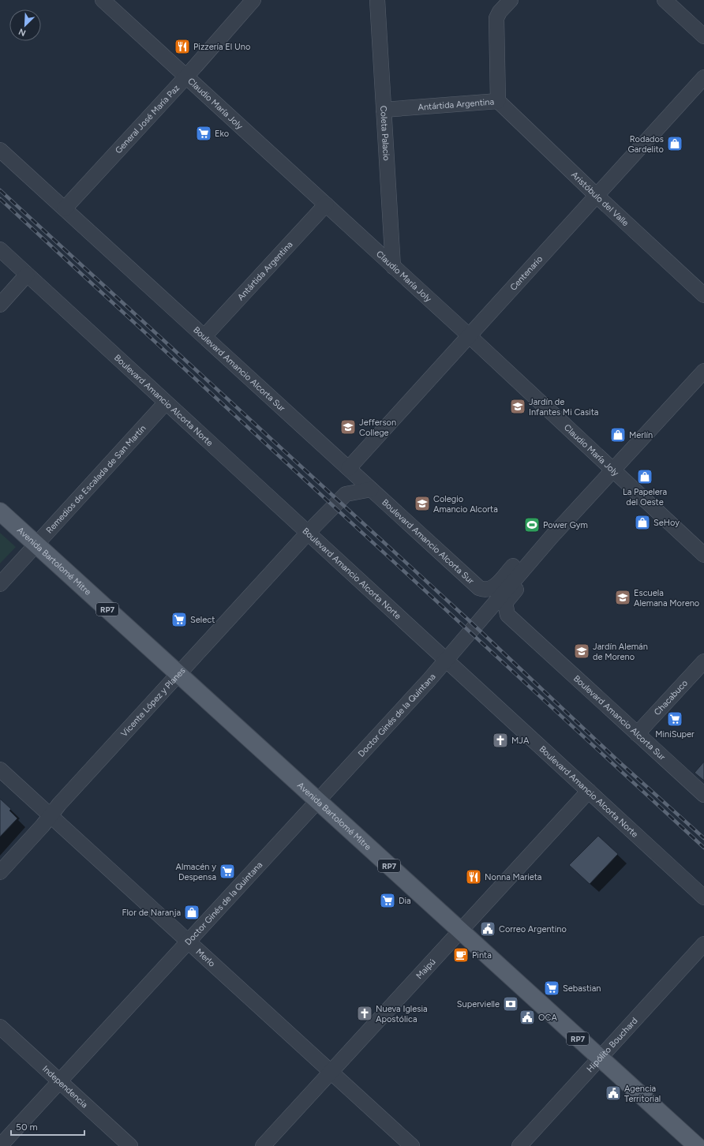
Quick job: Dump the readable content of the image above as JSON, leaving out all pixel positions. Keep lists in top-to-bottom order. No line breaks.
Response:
{"streets":{"main road":["Avenida Bartolomé Mitre","RP7"],"street":["Claudio María Joly","Antártida Argentina","General José María Paz","Coleta Palacio","Aristóbulo del Valle","Centenario","Boulevard Amancio Alcorta Sur","Boulevard Amancio Alcorta Norte","Remedios de Escalada de San Martín","Chacabuco","Vicente López y Planes","Doctor Ginés de la Quintana","Merlo","Maipú","Hipólito Bouchard","Independencia"]},"crossings":[["Claudio María Joly","Antártida Argentina"],["Claudio María Joly","General José María Paz"],["Claudio María Joly","Coleta Palacio"],["Claudio María Joly","Centenario"],["Claudio María Joly","Boulevard Amancio Alcorta Sur"],["Claudio María Joly","Doctor Ginés de la Quintana"],["Antártida Argentina","Coleta Palacio"],["Antártida Argentina","Aristóbulo del Valle"],["Antártida Argentina","Boulevard Amancio Alcorta Sur"],["General José María Paz","Boulevard Amancio Alcorta Sur"],["Aristóbulo del Valle","Centenario"],["Centenario","Boulevard Amancio Alcorta Sur"],["Boulevard Amancio Alcorta Sur","Chacabuco"],["Boulevard Amancio Alcorta Sur","Doctor Ginés de la Quintana"],["Boulevard Amancio Alcorta Norte","Remedios de Escalada de San Martín"],["Boulevard Amancio Alcorta Norte","Vicente López y Planes"],["Boulevard Amancio Alcorta Norte","Doctor Ginés de la Quintana"],["Boulevard Amancio Alcorta Norte","Maipú"],["Remedios de Escalada de San Martín","Avenida Bartolomé Mitre"],["Avenida Bartolomé Mitre","Vicente López y Planes"],["Avenida Bartolomé Mitre","Doctor Ginés de la Quintana"],["Avenida Bartolomé Mitre","Maipú"],["Avenida Bartolomé Mitre","Hipólito Bouchard"],["Vicente López y Planes","Merlo"],["Doctor Ginés de la Quintana","Merlo"],["Doctor Ginés de la Quintana","Independencia"],["Merlo","Maipú"]],"places":{"restaurant":["Pizzería El Uno","Nonna Marieta"],"supermarket":["Eko","Select","MiniSuper","Almacén y Despensa","Dia","Sebastian"],"shop":["Rodados Gardelito","Merlín","La Papelera del Oeste","SeHoy","Flor de Naranja"],"school or university":["Jardín de Infantes Mi Casita","Jefferson College","Colegio Amancio Alcorta","Escuela Alemana Moreno","Jardín Alemán de Moreno"],"sports":["Power Gym"],"church":["MJA","Nueva Iglesia Apostólica"],"public building":["Correo Argentino","OCA","Agencia Territorial"],"cafe":["Pinta"],"bank":["Supervielle"]},"scale_bar":"50 m","north":"bottom left"}
